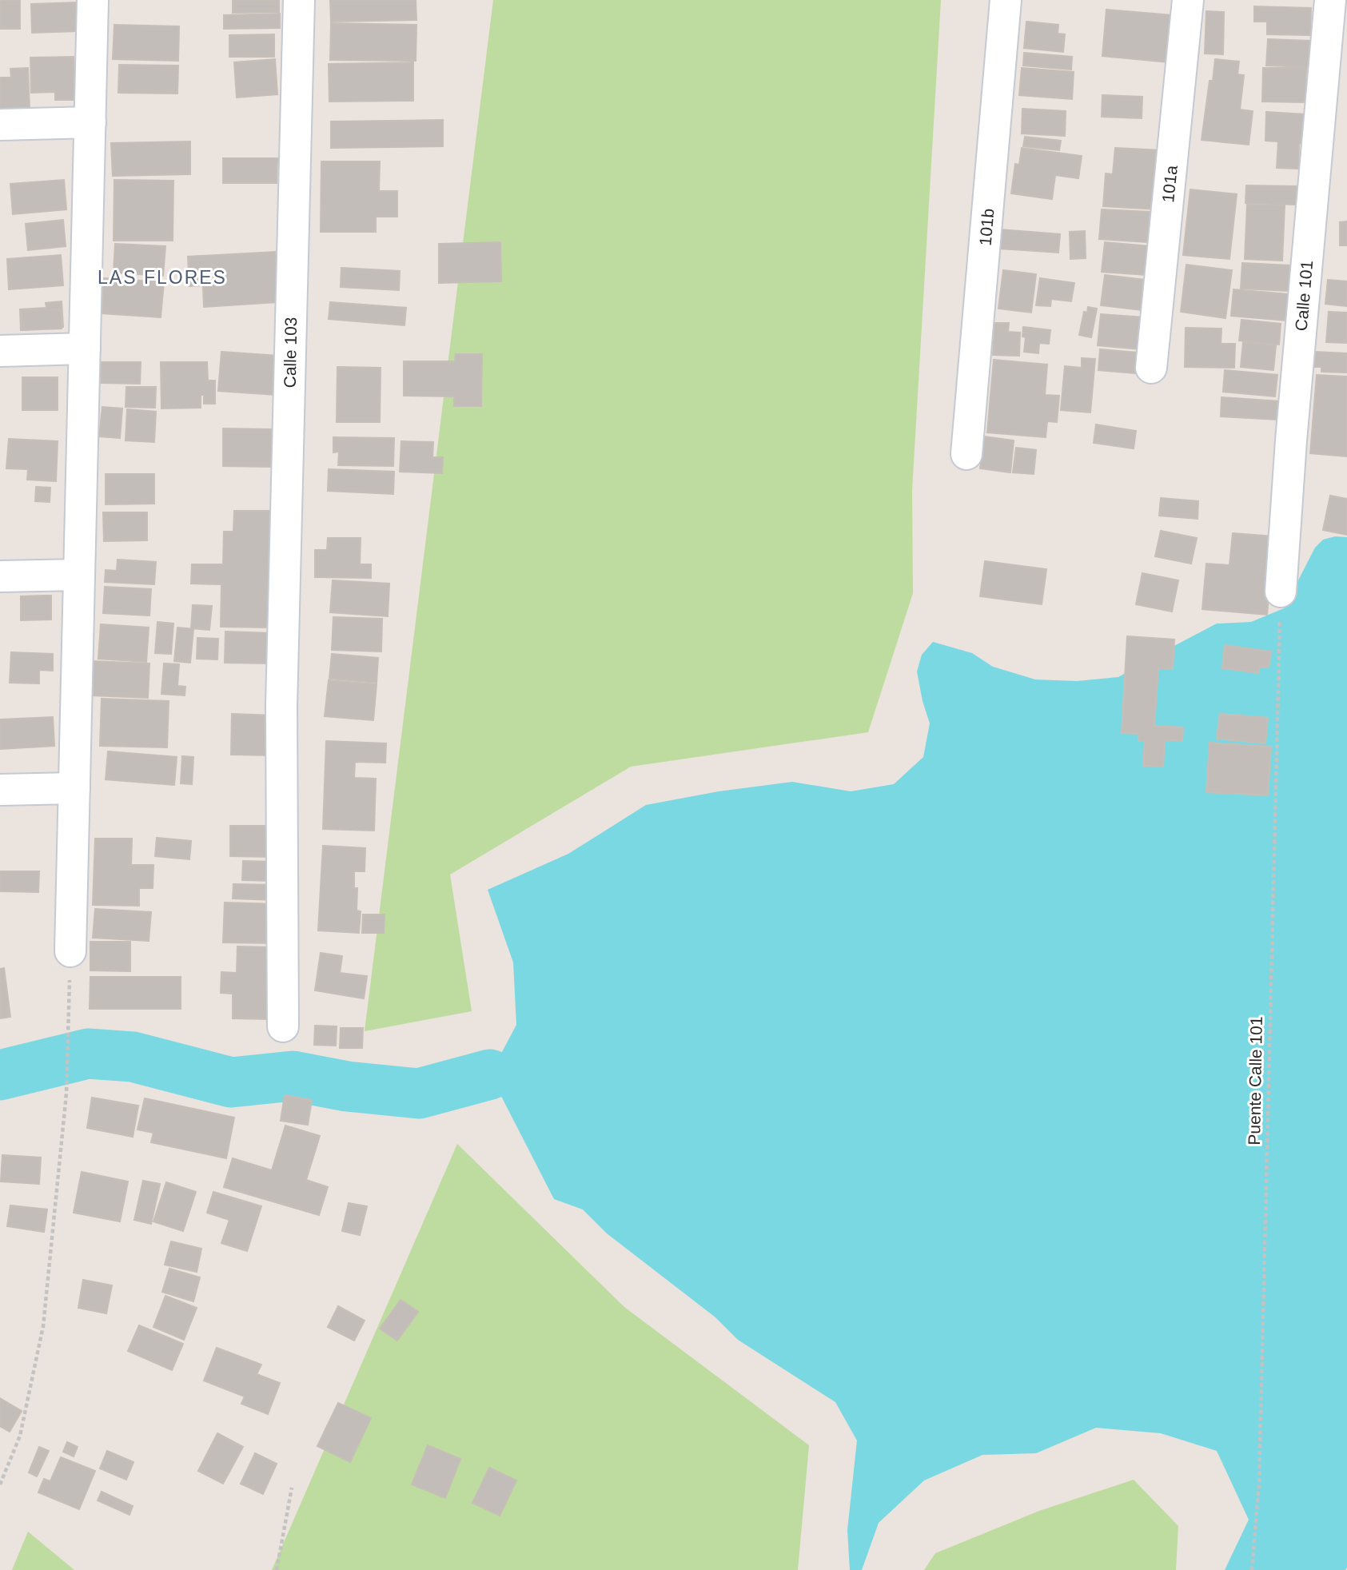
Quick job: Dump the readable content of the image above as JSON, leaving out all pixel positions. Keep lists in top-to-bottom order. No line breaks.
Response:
{"streets":{"street":["101a","101b","Calle 101","Calle 103"],"path":["Puente Calle 101"]},"crossings":[["Calle 101","Puente Calle 101"]],"districts":["LAS FLORES"]}
